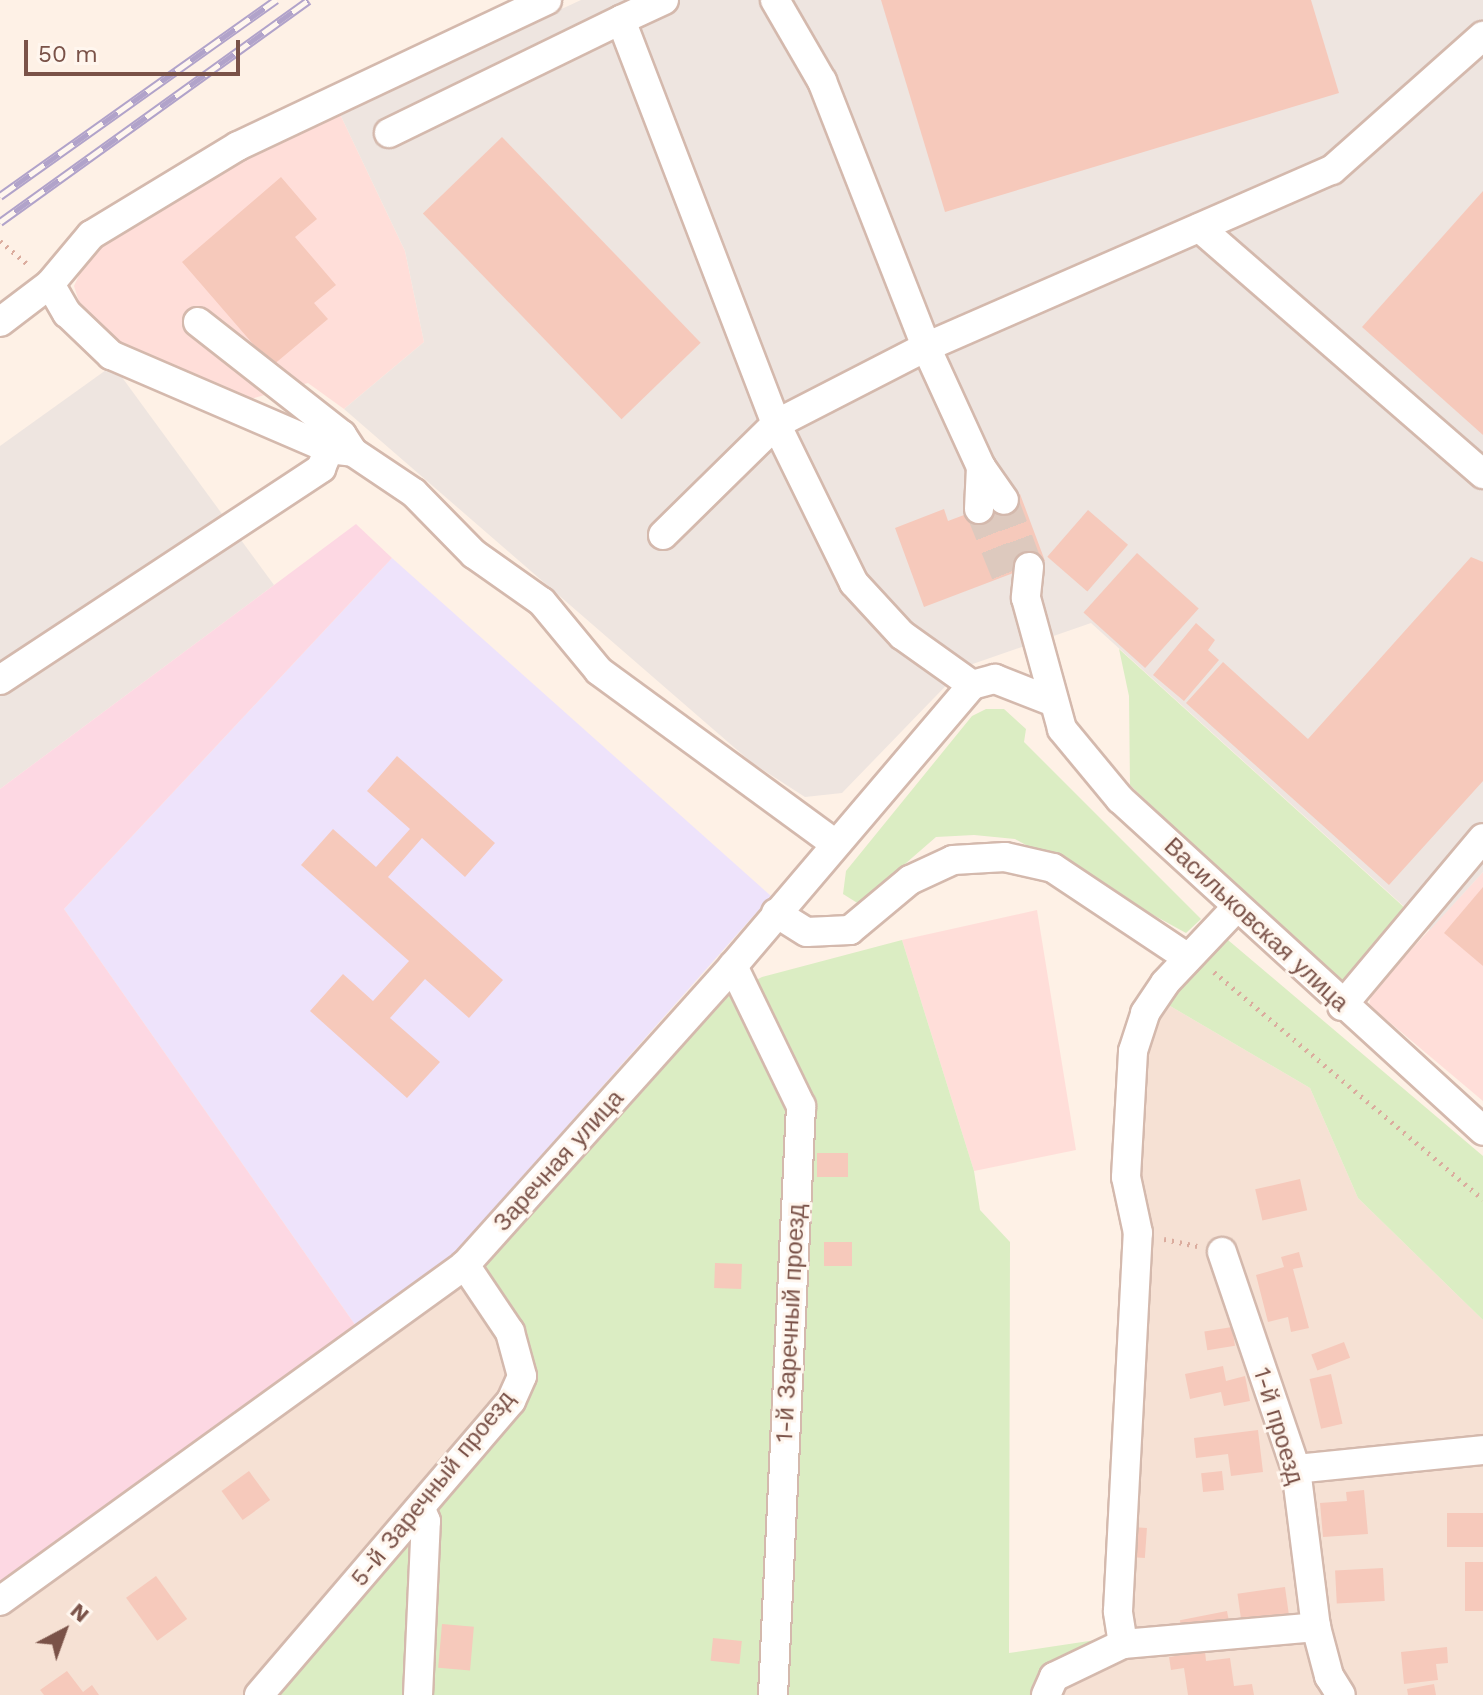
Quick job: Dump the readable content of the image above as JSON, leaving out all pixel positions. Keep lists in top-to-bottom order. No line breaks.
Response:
{"streets":{"street":["Васильковская улица","Заречная улица","1-й Заречный проезд","1-й проезд","5-й Заречный проезд"]},"crossings":[["Заречная улица","1-й Заречный проезд"],["Заречная улица","5-й Заречный проезд"]],"scale_bar":"50 m","north":"top right"}
